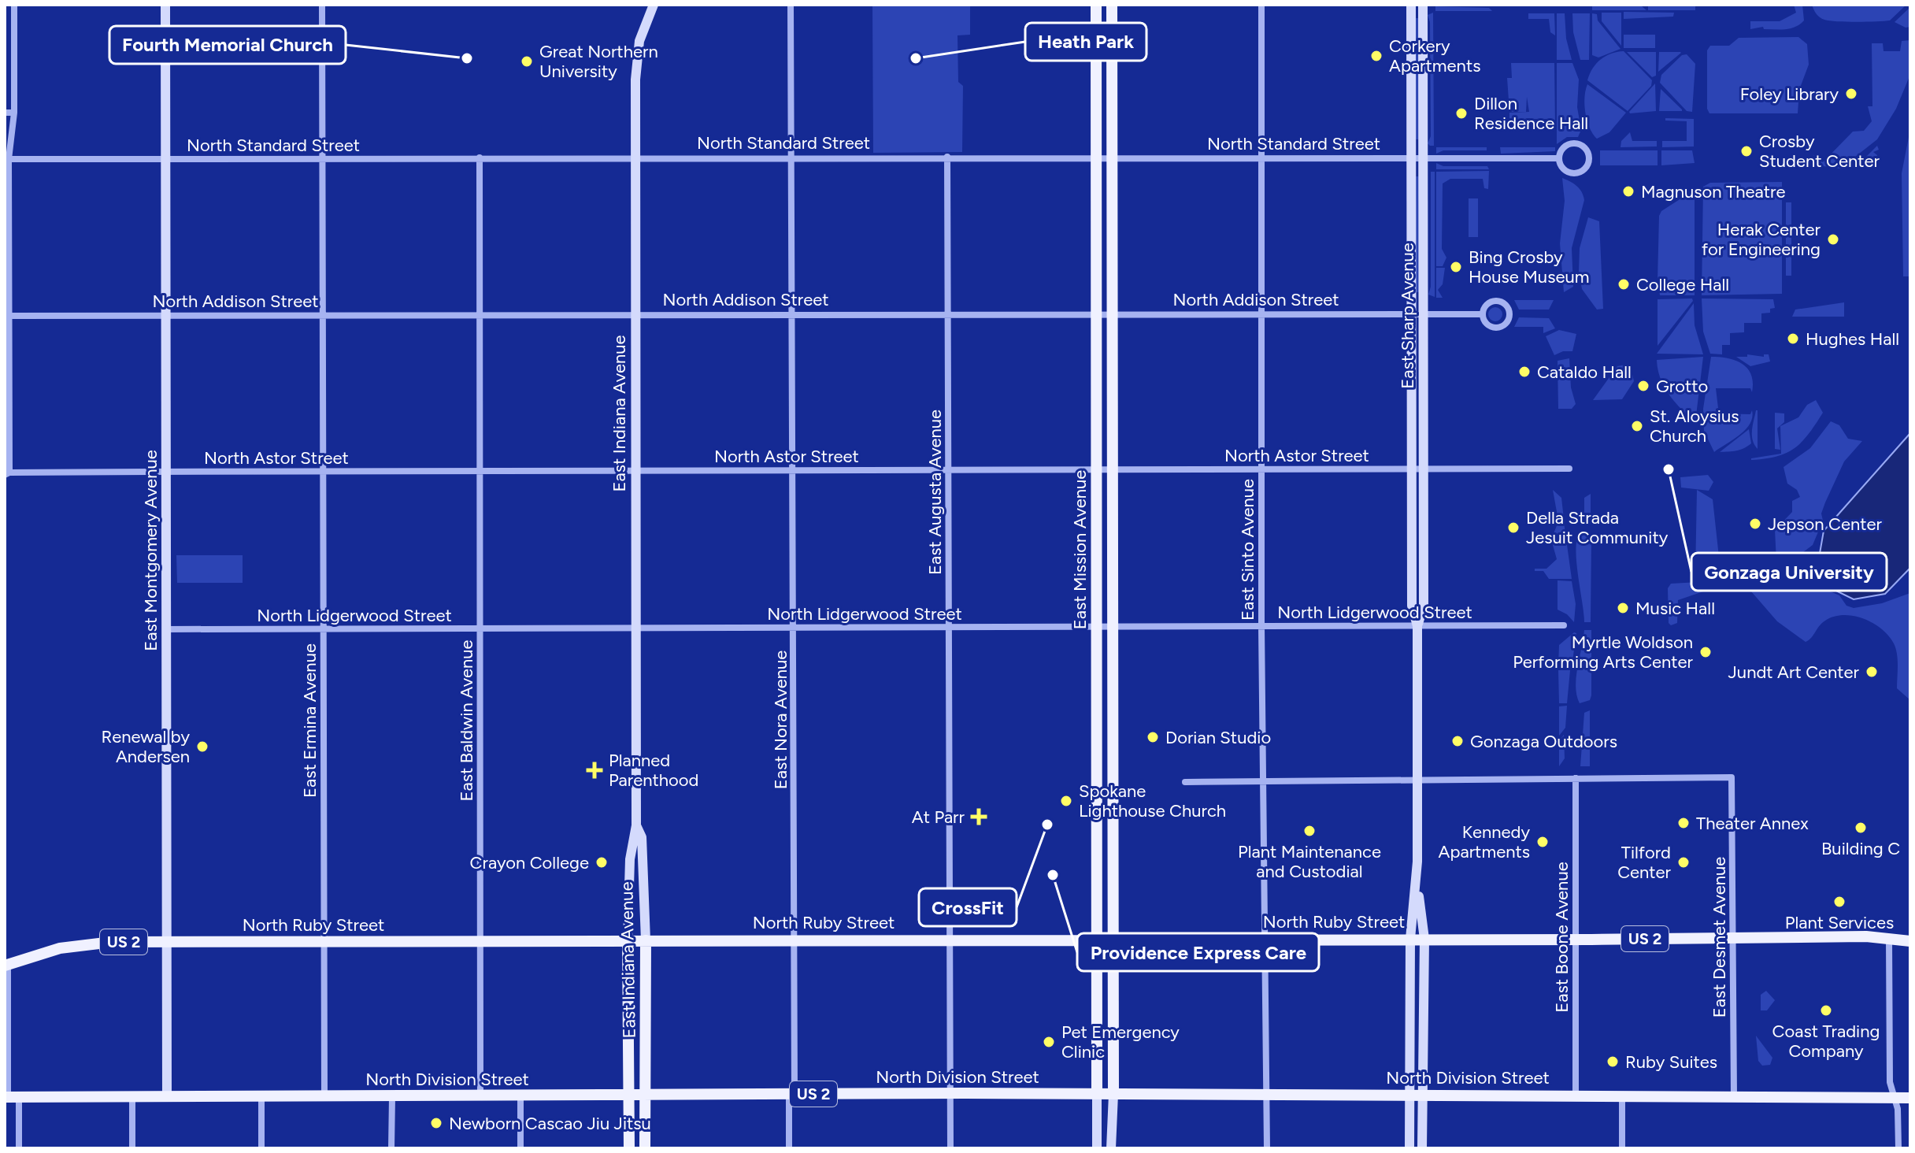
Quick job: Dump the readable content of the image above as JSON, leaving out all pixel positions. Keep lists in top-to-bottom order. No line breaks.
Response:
{"streets":{"main road":["East Indiana Avenue","East Mission Avenue","North Ruby Street","US 2","North Division Street"],"street":["North Standard Street","North Addison Street","East Sharp Avenue","North Astor Street","East Augusta Avenue","East Sinto Avenue","East Montgomery Avenue","North Lidgerwood Street","East Nora Avenue","East Ermina Avenue","East Baldwin Avenue","East Boone Avenue","East Desmet Avenue"]},"crossings":[["North Standard Street","East Sharp Avenue"],["North Standard Street","East Indiana Avenue"],["North Standard Street","East Augusta Avenue"],["North Standard Street","East Mission Avenue"],["North Standard Street","East Sinto Avenue"],["North Standard Street","East Montgomery Avenue"],["North Standard Street","East Nora Avenue"],["North Standard Street","East Ermina Avenue"],["North Standard Street","East Baldwin Avenue"],["North Addison Street","East Sharp Avenue"],["North Addison Street","East Indiana Avenue"],["North Addison Street","East Augusta Avenue"],["North Addison Street","East Mission Avenue"],["North Addison Street","East Sinto Avenue"],["North Addison Street","East Montgomery Avenue"],["North Addison Street","East Nora Avenue"],["North Addison Street","East Ermina Avenue"],["North Addison Street","East Baldwin Avenue"],["East Sharp Avenue","North Astor Street"],["East Sharp Avenue","North Lidgerwood Street"],["East Sharp Avenue","North Ruby Street"],["East Sharp Avenue","North Division Street"],["East Indiana Avenue","North Astor Street"],["East Indiana Avenue","North Lidgerwood Street"],["East Indiana Avenue","North Ruby Street"],["East Indiana Avenue","North Division Street"],["North Astor Street","East Augusta Avenue"],["North Astor Street","East Mission Avenue"],["North Astor Street","East Sinto Avenue"],["North Astor Street","East Montgomery Avenue"],["North Astor Street","East Nora Avenue"],["North Astor Street","East Ermina Avenue"],["North Astor Street","East Baldwin Avenue"],["East Augusta Avenue","North Lidgerwood Street"],["East Augusta Avenue","North Ruby Street"],["East Augusta Avenue","North Division Street"],["East Mission Avenue","North Lidgerwood Street"],["East Mission Avenue","North Ruby Street"],["East Mission Avenue","North Division Street"],["East Sinto Avenue","North Lidgerwood Street"],["East Sinto Avenue","North Ruby Street"],["East Sinto Avenue","North Division Street"],["East Montgomery Avenue","North Lidgerwood Street"],["East Montgomery Avenue","North Ruby Street"],["East Montgomery Avenue","North Division Street"],["North Lidgerwood Street","East Nora Avenue"],["North Lidgerwood Street","East Ermina Avenue"],["North Lidgerwood Street","East Baldwin Avenue"],["East Nora Avenue","North Ruby Street"],["East Nora Avenue","North Division Street"],["East Ermina Avenue","North Ruby Street"],["East Ermina Avenue","North Division Street"],["East Baldwin Avenue","North Ruby Street"],["East Baldwin Avenue","North Division Street"],["North Ruby Street","East Boone Avenue"],["North Ruby Street","East Desmet Avenue"],["East Boone Avenue","East Desmet Avenue"],["East Boone Avenue","North Division Street"],["East Desmet Avenue","North Division Street"]],"places":{"other":["Corkery Apartments","Fourth Memorial Church","Heath Park","Great Northern University","Foley Library","Dillon Residence Hall","Crosby Student Center","Magnuson Theatre","Herak Center for Engineering","Bing Crosby House Museum","College Hall","Hughes Hall","Cataldo Hall","Grotto","St. Aloysius Church","Gonzaga University","Jepson Center","Della Strada Jesuit Community","Music Hall","Myrtle Woldson Performing Arts Center","Jundt Art Center","Dorian Studio","Gonzaga Outdoors","Renewal by Andersen","Spokane Lighthouse Church","Theater Annex","CrossFit","Building C","Plant Maintenance and Custodial","Kennedy Apartments","Crayon College","Tilford Center","Providence Express Care","Plant Services","Coast Trading Company","Pet Emergency Clinic","Ruby Suites","Newborn Cascao Jiu Jitsu"],"health":["Planned Parenthood","At Parr"]}}
